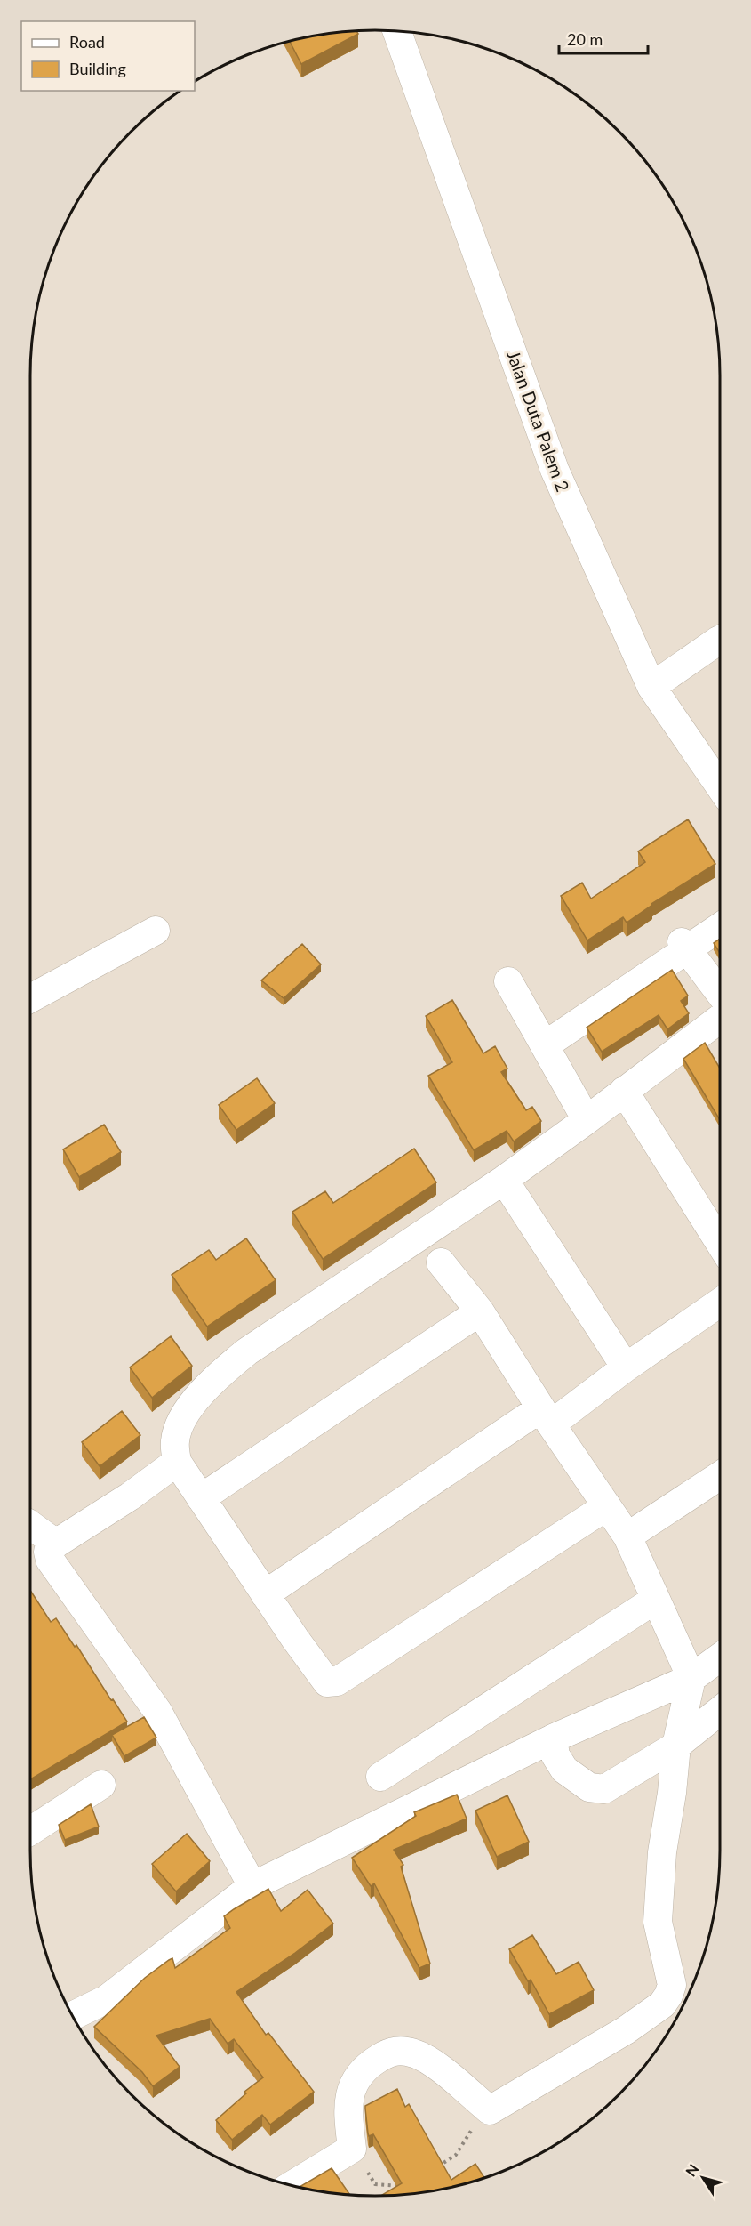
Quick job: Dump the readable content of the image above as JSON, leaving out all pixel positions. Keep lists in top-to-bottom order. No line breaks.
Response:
{"streets":{"street":["Jalan Duta Palem 2"]},"legend":["Road","Building"],"scale_bar":"20 m","north":"top left"}
